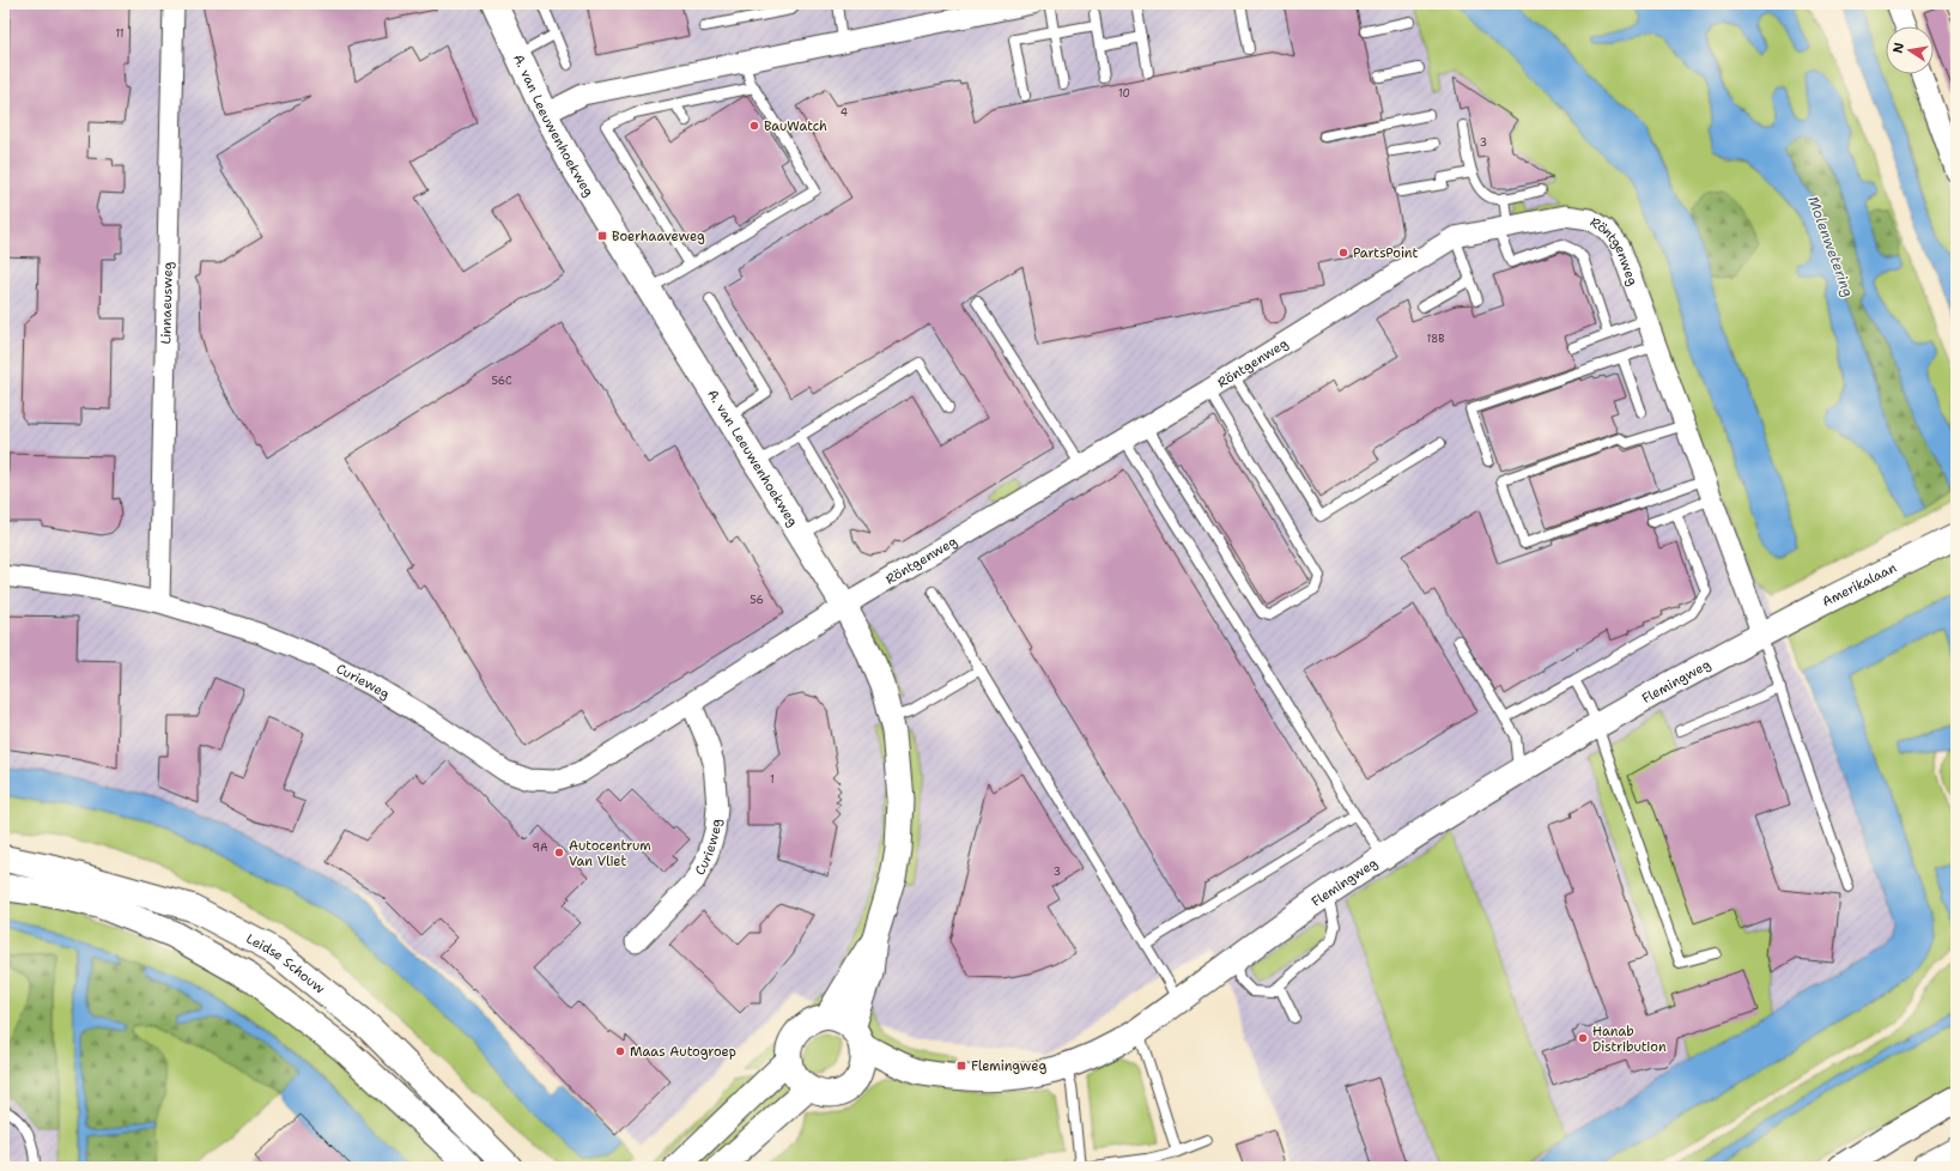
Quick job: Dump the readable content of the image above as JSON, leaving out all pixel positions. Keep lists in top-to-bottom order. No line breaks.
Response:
{"streets":{"main road":["Leidse Schouw"],"street":["A. van Leeuwenhoekweg","Röntgenweg","Linnaeusweg","Amerikalaan","Curieweg","Flemingweg"]},"crossings":[["A. van Leeuwenhoekweg","Röntgenweg"],["A. van Leeuwenhoekweg","Curieweg"],["A. van Leeuwenhoekweg","Flemingweg"],["Röntgenweg","Amerikalaan"],["Röntgenweg","Curieweg"],["Röntgenweg","Flemingweg"],["Linnaeusweg","Curieweg"],["Amerikalaan","Flemingweg"]],"water":["Molenwetering"],"places":{"other":["BauWatch","PartsPoint","Autocentrum Van Vliet","Hanab Distribution","Maas Autogroep"],"transit":["Boerhaaveweg","Flemingweg"]},"house_numbers":["11","10","4","3","18B","56C","56","1","9A","3"],"north":"left"}
